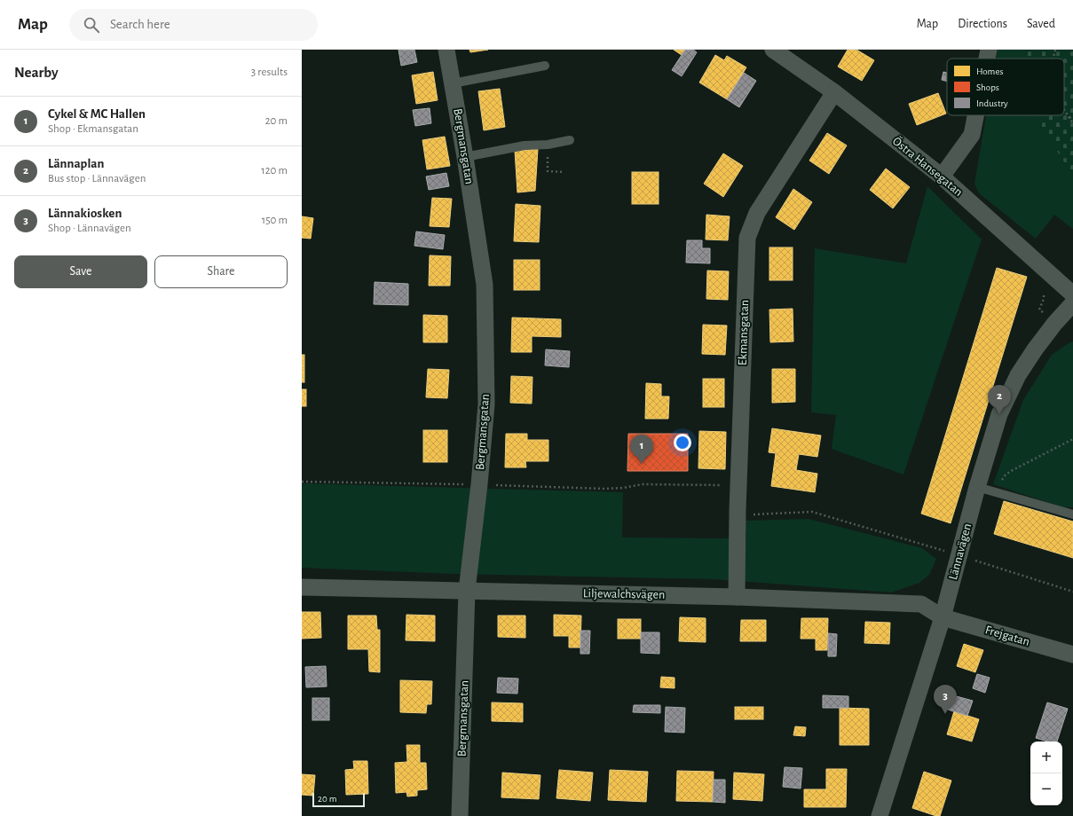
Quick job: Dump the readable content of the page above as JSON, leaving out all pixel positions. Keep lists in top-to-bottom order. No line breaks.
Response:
{"streets":{"street":["Bergmansgatan","Östra Hansegatan","Ekmansgatan","Lännavägen","Liljewalchsvägen","Frejgatan"]},"crossings":[["Bergmansgatan","Liljewalchsvägen"],["Östra Hansegatan","Ekmansgatan"],["Ekmansgatan","Liljewalchsvägen"],["Lännavägen","Liljewalchsvägen"],["Lännavägen","Frejgatan"],["Liljewalchsvägen","Frejgatan"]],"legend":["Homes","Shops","Industry"],"scale_bar":"20 m","page":{"header":"Map","search":"Search here","nav":["Map","Directions","Saved"],"heading":["Nearby","3 results"],"list":[{"mark":"1","name":"Cykel & MC Hallen","note":"Shop · Ekmansgatan","value":"20 m"},{"mark":"2","name":"Lännaplan","note":"Bus stop · Lännavägen","value":"120 m"},{"mark":"3","name":"Lännakiosken","note":"Shop · Lännavägen","value":"150 m"}],"buttons":["Save","Share"],"pins":["2","1","3"],"map_buttons":["+","−"],"scale":"20 m"}}
